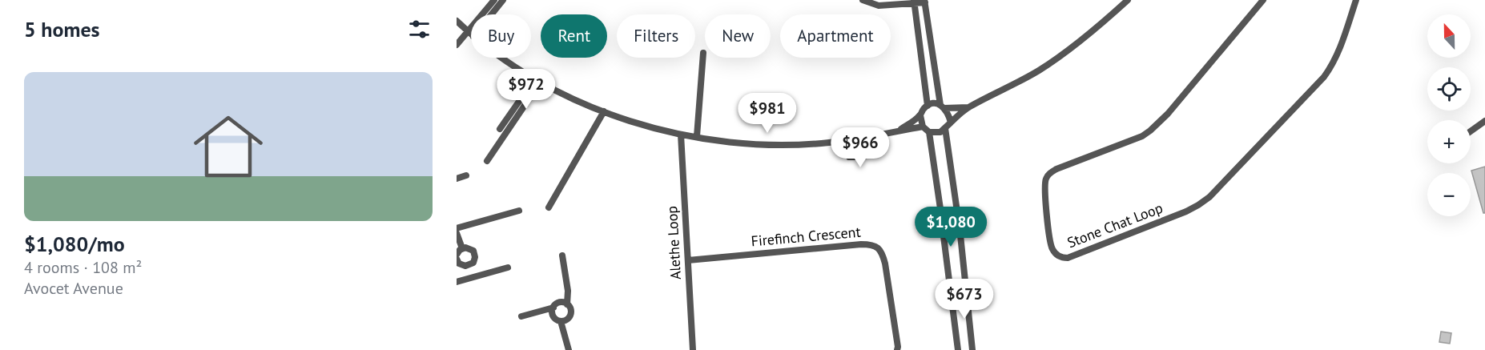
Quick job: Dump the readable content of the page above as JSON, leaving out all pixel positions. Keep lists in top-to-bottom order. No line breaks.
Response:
{"streets":{"street":["Stone Chat Loop","Firefinch Crescent","Alethe Loop"]},"crossings":[["Firefinch Crescent","Alethe Loop"]],"north":"top","page":{"heading":"5 homes","map_buttons":["+","−"],"chip":["Buy","Rent","Filters","New","Apartment"],"list":[{"name":"$1,080/mo","note":"4 rooms · 108 m² · Avocet Avenue"}],"price":["$972","$981","$966","$1,080","$673"]}}
